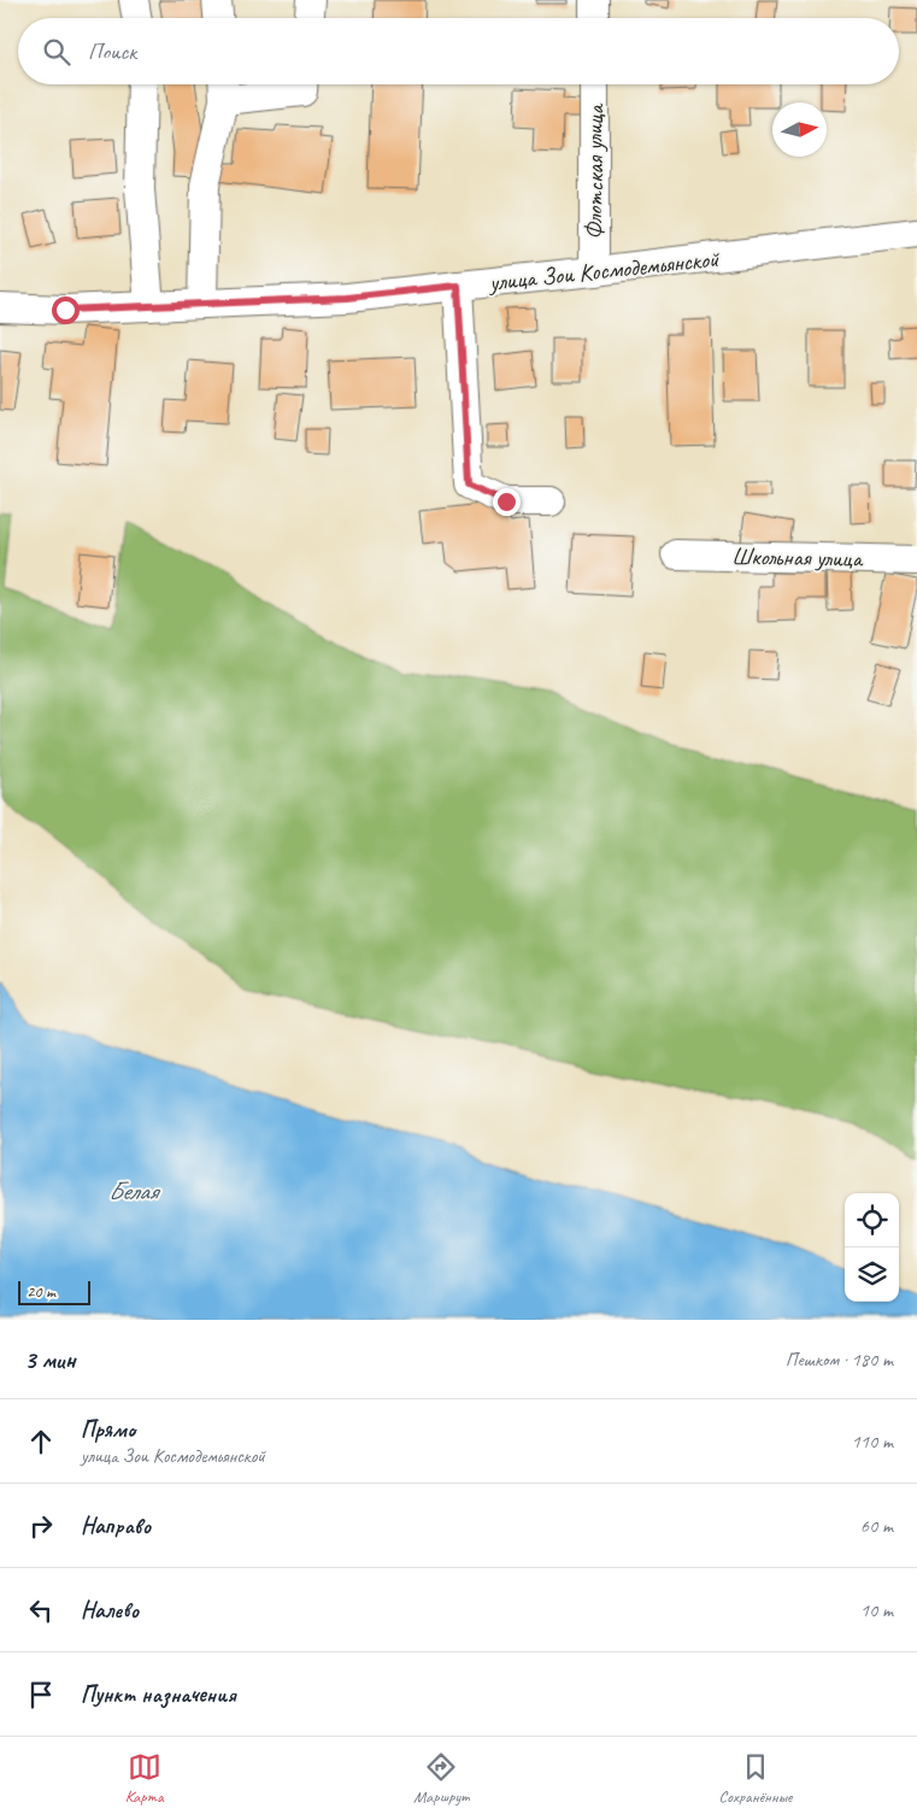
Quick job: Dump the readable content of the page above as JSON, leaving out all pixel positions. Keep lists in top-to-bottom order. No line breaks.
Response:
{"streets":{"street":["Флотская улица","улица Зои Космодемьянской","Школьная улица"]},"crossings":[["Флотская улица","улица Зои Космодемьянской"]],"water":["Белая"],"scale_bar":"20 m","north":"right","page":{"search":"Поиск","scale":"20 m","heading":["3 мин","Пешком · 180 m"],"list":[["Прямо","улица Зои Космодемьянской","110 m"],["Направо","60 m"],["Налево","10 m"],"Пункт назначения"],"nav":["Карта","Маршрут","Сохранённые"]}}
